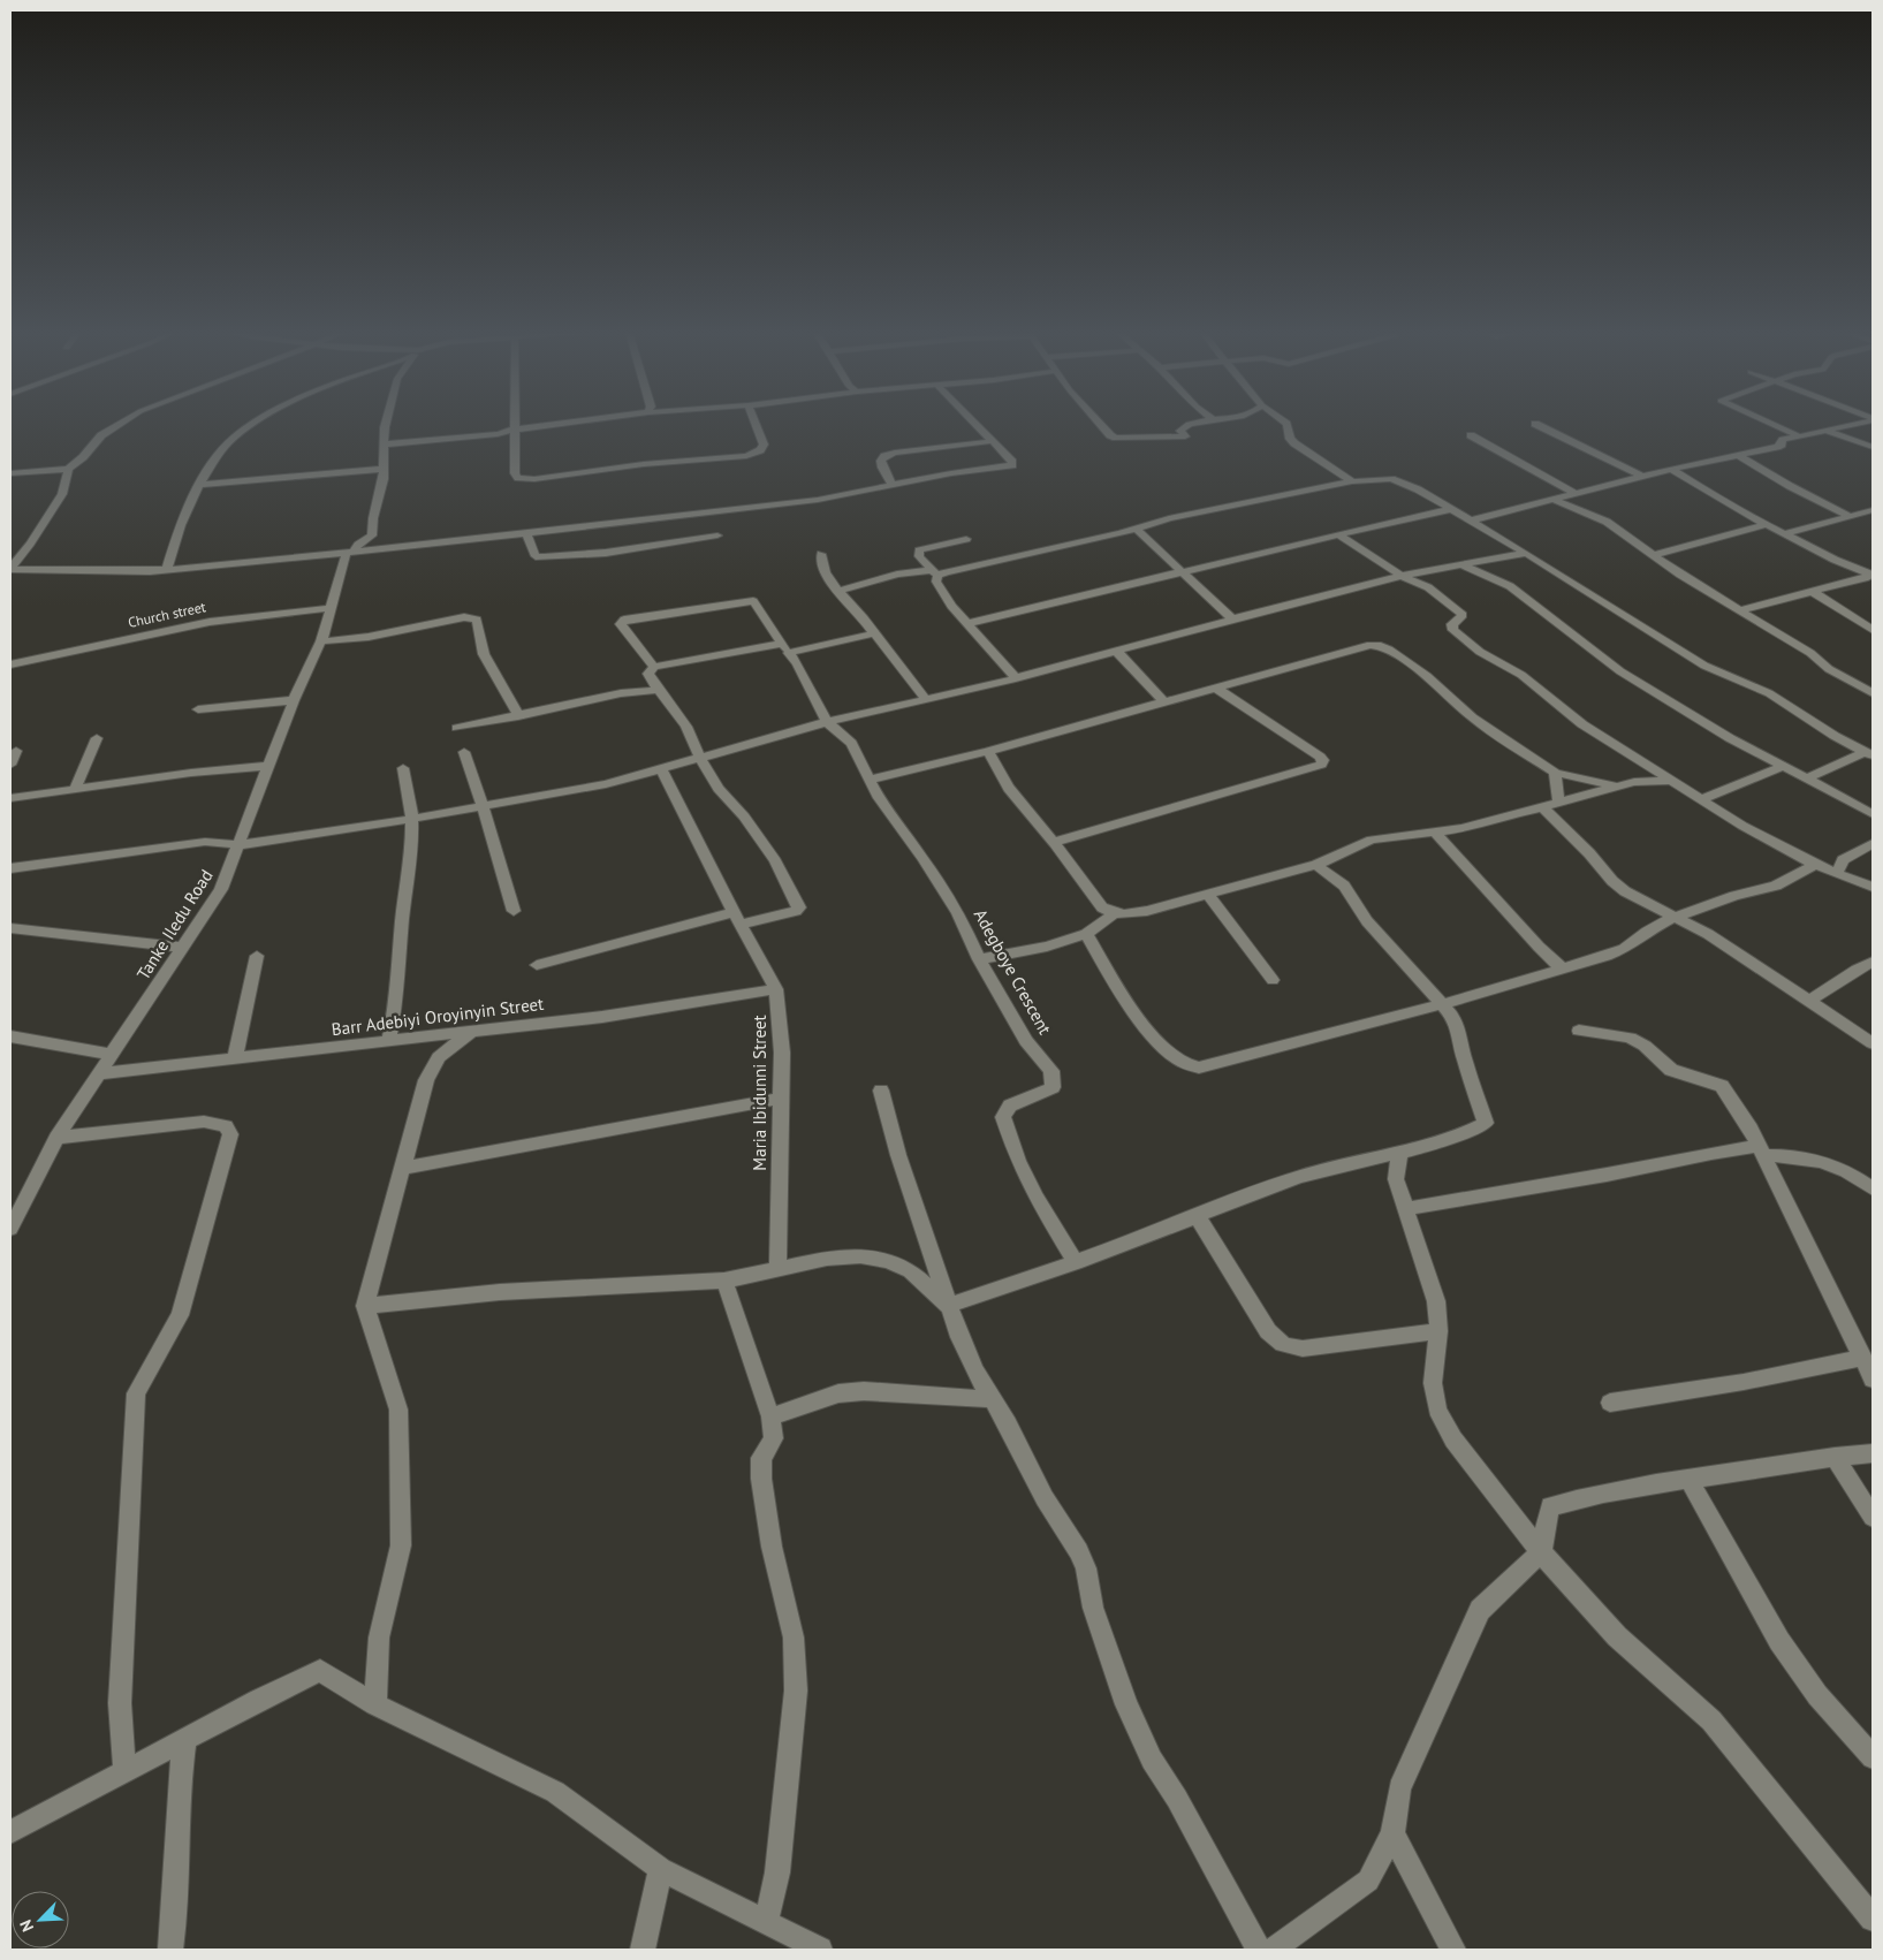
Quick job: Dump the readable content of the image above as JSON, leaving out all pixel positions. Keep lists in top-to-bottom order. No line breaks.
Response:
{"streets":{"street":["Church street","Tanke Iledu Road","Adegboye Crescent","Barr Adebiyi Oroyinyin Street","Maria Ibidunni Street"]},"crossings":[["Church street","Tanke Iledu Road"],["Tanke Iledu Road","Barr Adebiyi Oroyinyin Street"],["Barr Adebiyi Oroyinyin Street","Maria Ibidunni Street"]],"north":"bottom left"}
